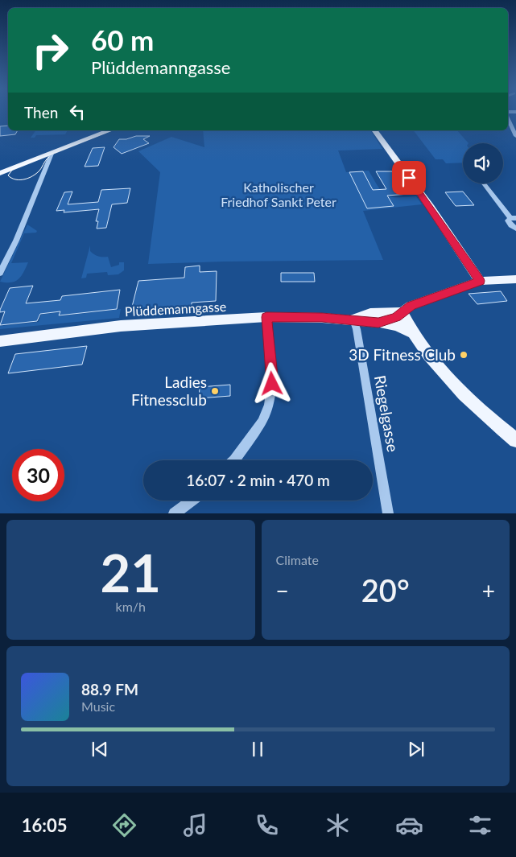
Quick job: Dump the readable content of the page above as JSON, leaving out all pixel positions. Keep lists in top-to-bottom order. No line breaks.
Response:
{"streets":{"main road":["Plüddemanngasse"],"street":["Riegelgasse"]},"crossings":[["Plüddemanngasse","Riegelgasse"]],"parks":["Katholischer Friedhof Sankt Peter"],"places":["3D Fitness Club","Ladies Fitnessclub"],"page":{"turn":["60 m","Plüddemanngasse"],"then":"Then","limit":"30","trip":"16:07 · 2 min · 470 m","tile":[["21","km/h"],"Climate"],"heat":["−","20°","+"],"song":["88.9 FM","Music"],"tabs":"16:05"}}
